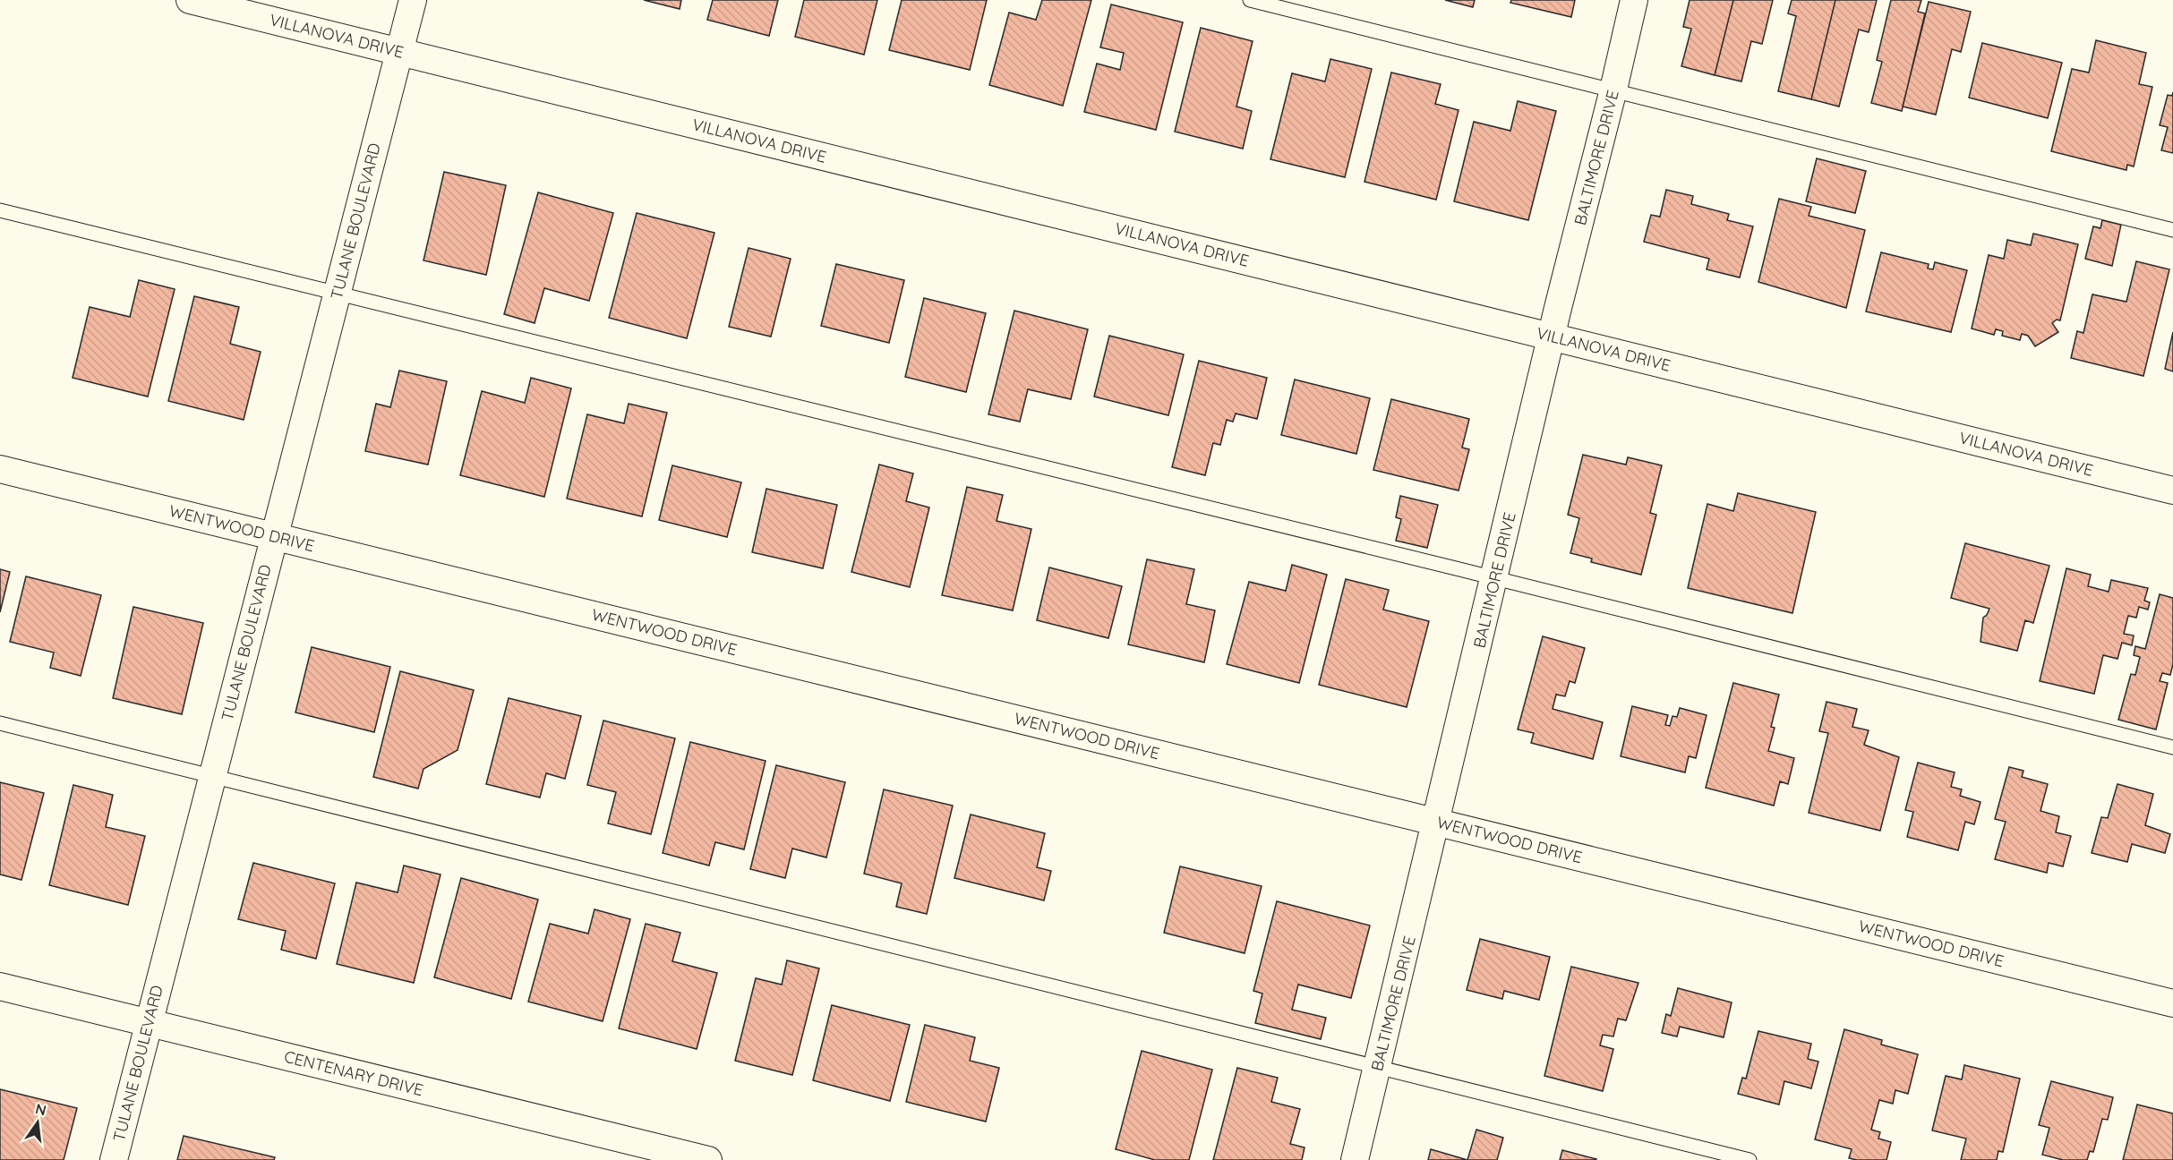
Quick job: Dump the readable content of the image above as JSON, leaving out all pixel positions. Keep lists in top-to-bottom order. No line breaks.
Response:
{"streets":{"street":["VILLANOVA DRIVE","BALTIMORE DRIVE","TULANE BOULEVARD","WENTWOOD DRIVE","CENTENARY DRIVE"]},"crossings":[["VILLANOVA DRIVE","BALTIMORE DRIVE"],["VILLANOVA DRIVE","TULANE BOULEVARD"],["BALTIMORE DRIVE","WENTWOOD DRIVE"],["TULANE BOULEVARD","WENTWOOD DRIVE"],["TULANE BOULEVARD","CENTENARY DRIVE"]],"north":"top"}
